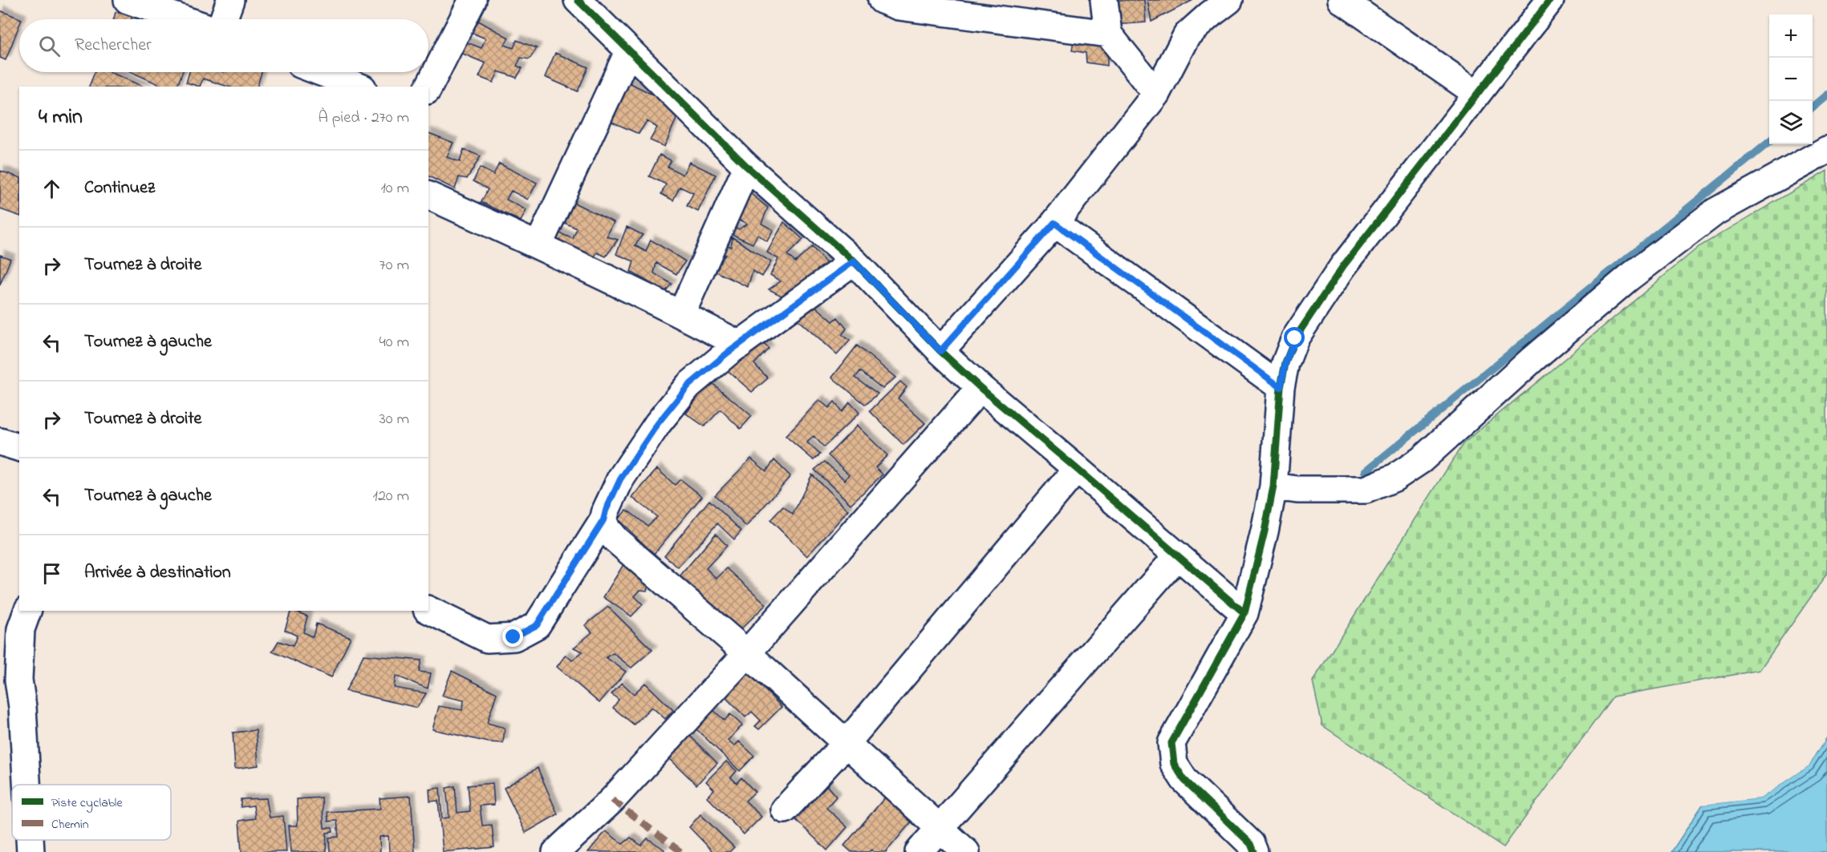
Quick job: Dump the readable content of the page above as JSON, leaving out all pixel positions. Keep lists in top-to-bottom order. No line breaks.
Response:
{"legend":["Piste cyclable","Chemin"],"page":{"map_buttons":["+","−"],"search":"Rechercher","heading":["4 min","À pied · 270 m"],"list":[["Continuez","10 m"],["Tournez à droite","70 m"],["Tournez à gauche","40 m"],["Tournez à droite","30 m"],["Tournez à gauche","120 m"],"Arrivée à destination"]}}
